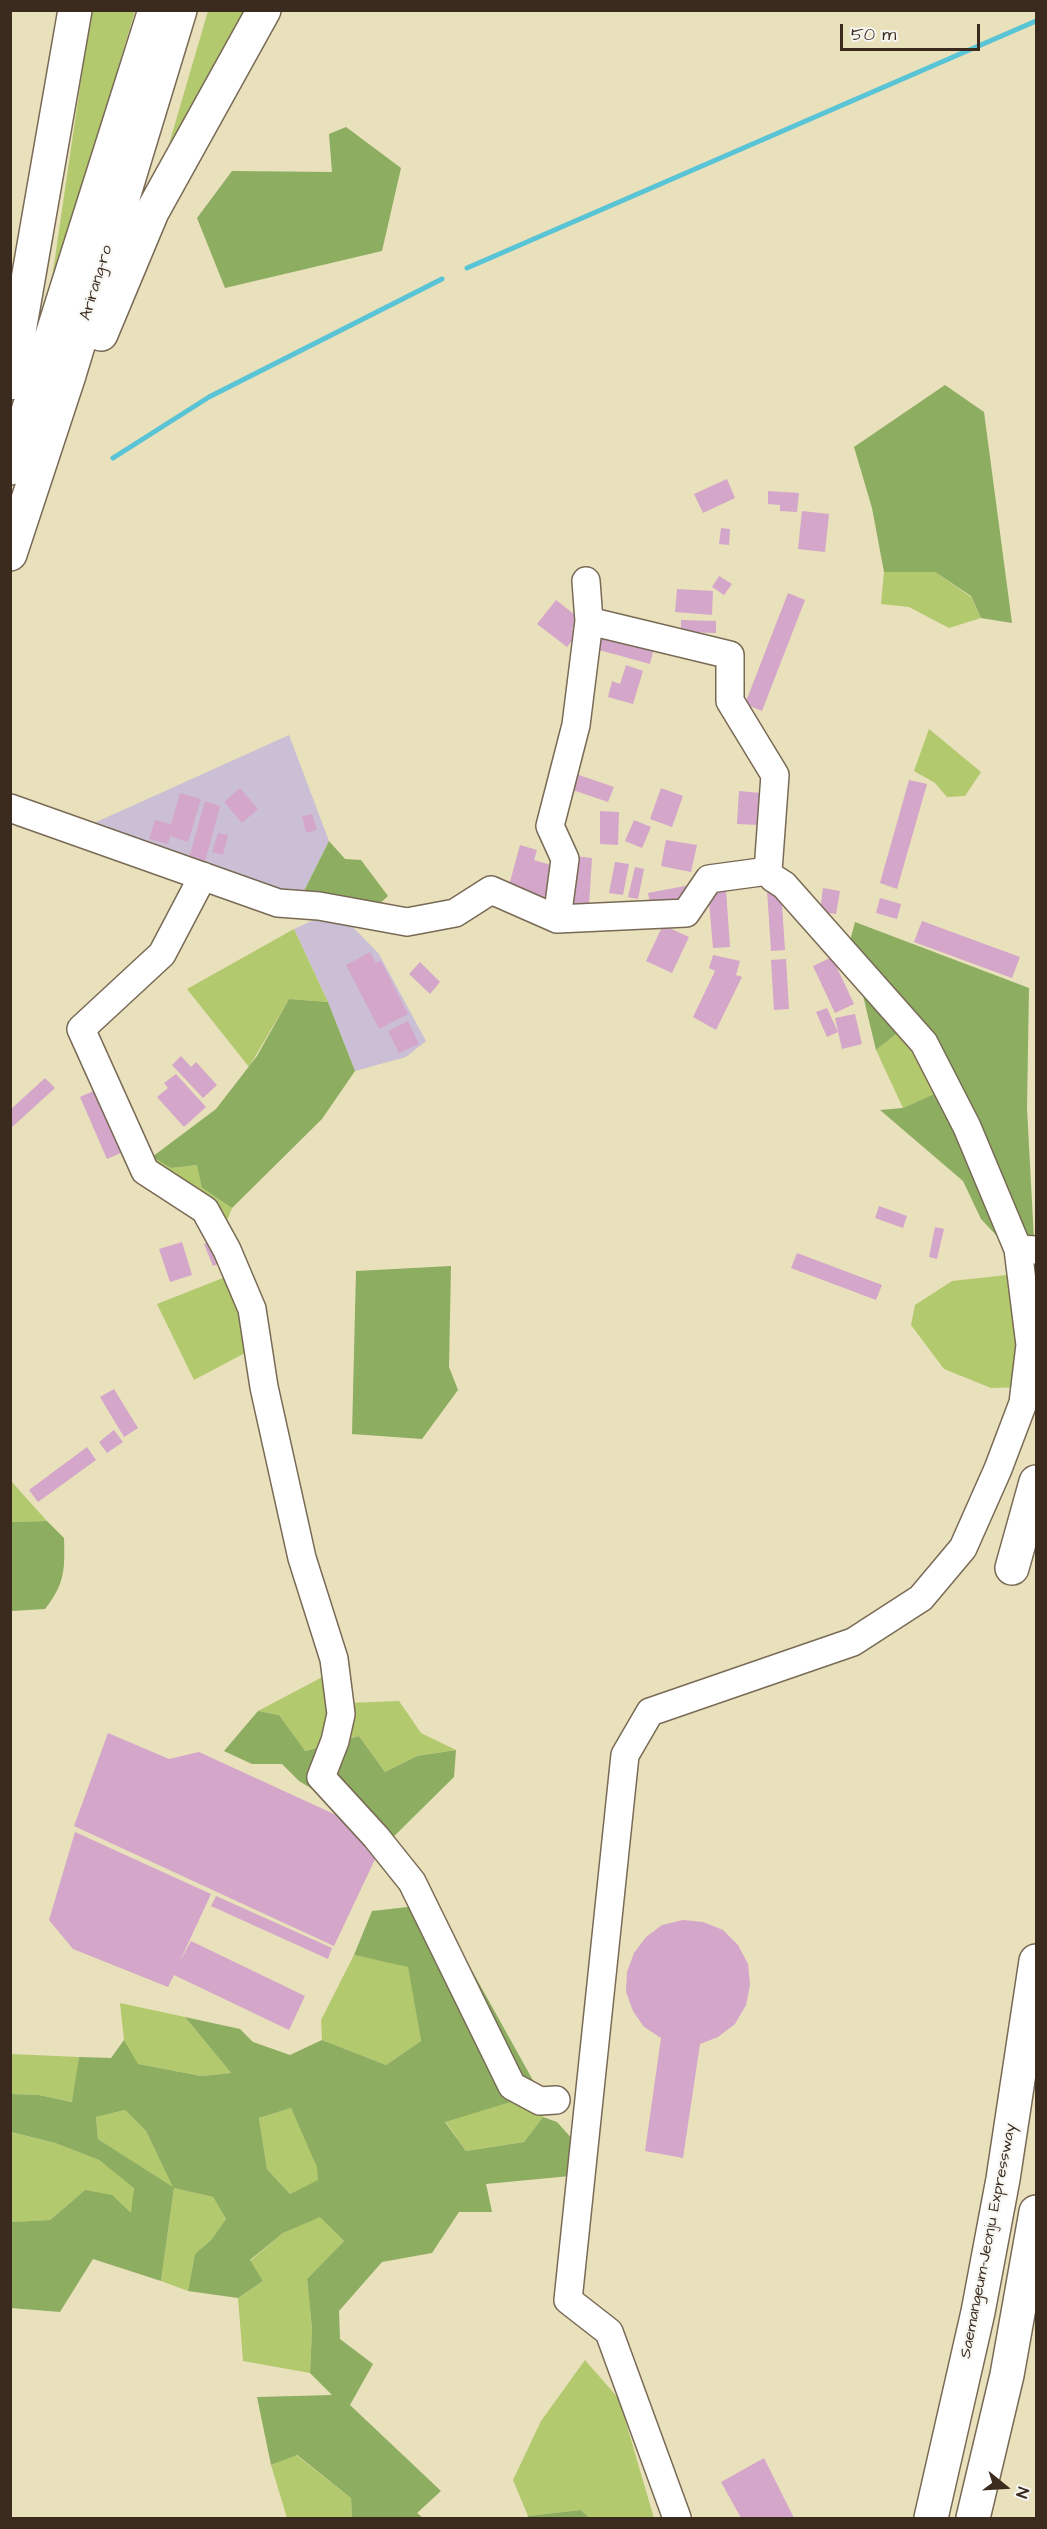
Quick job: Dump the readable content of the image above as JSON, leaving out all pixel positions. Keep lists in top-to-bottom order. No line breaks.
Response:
{"streets":{"highway":["Arirang-ro","Saemangeum-Jeonju Expressway"]},"scale_bar":"50 m","north":"right"}
